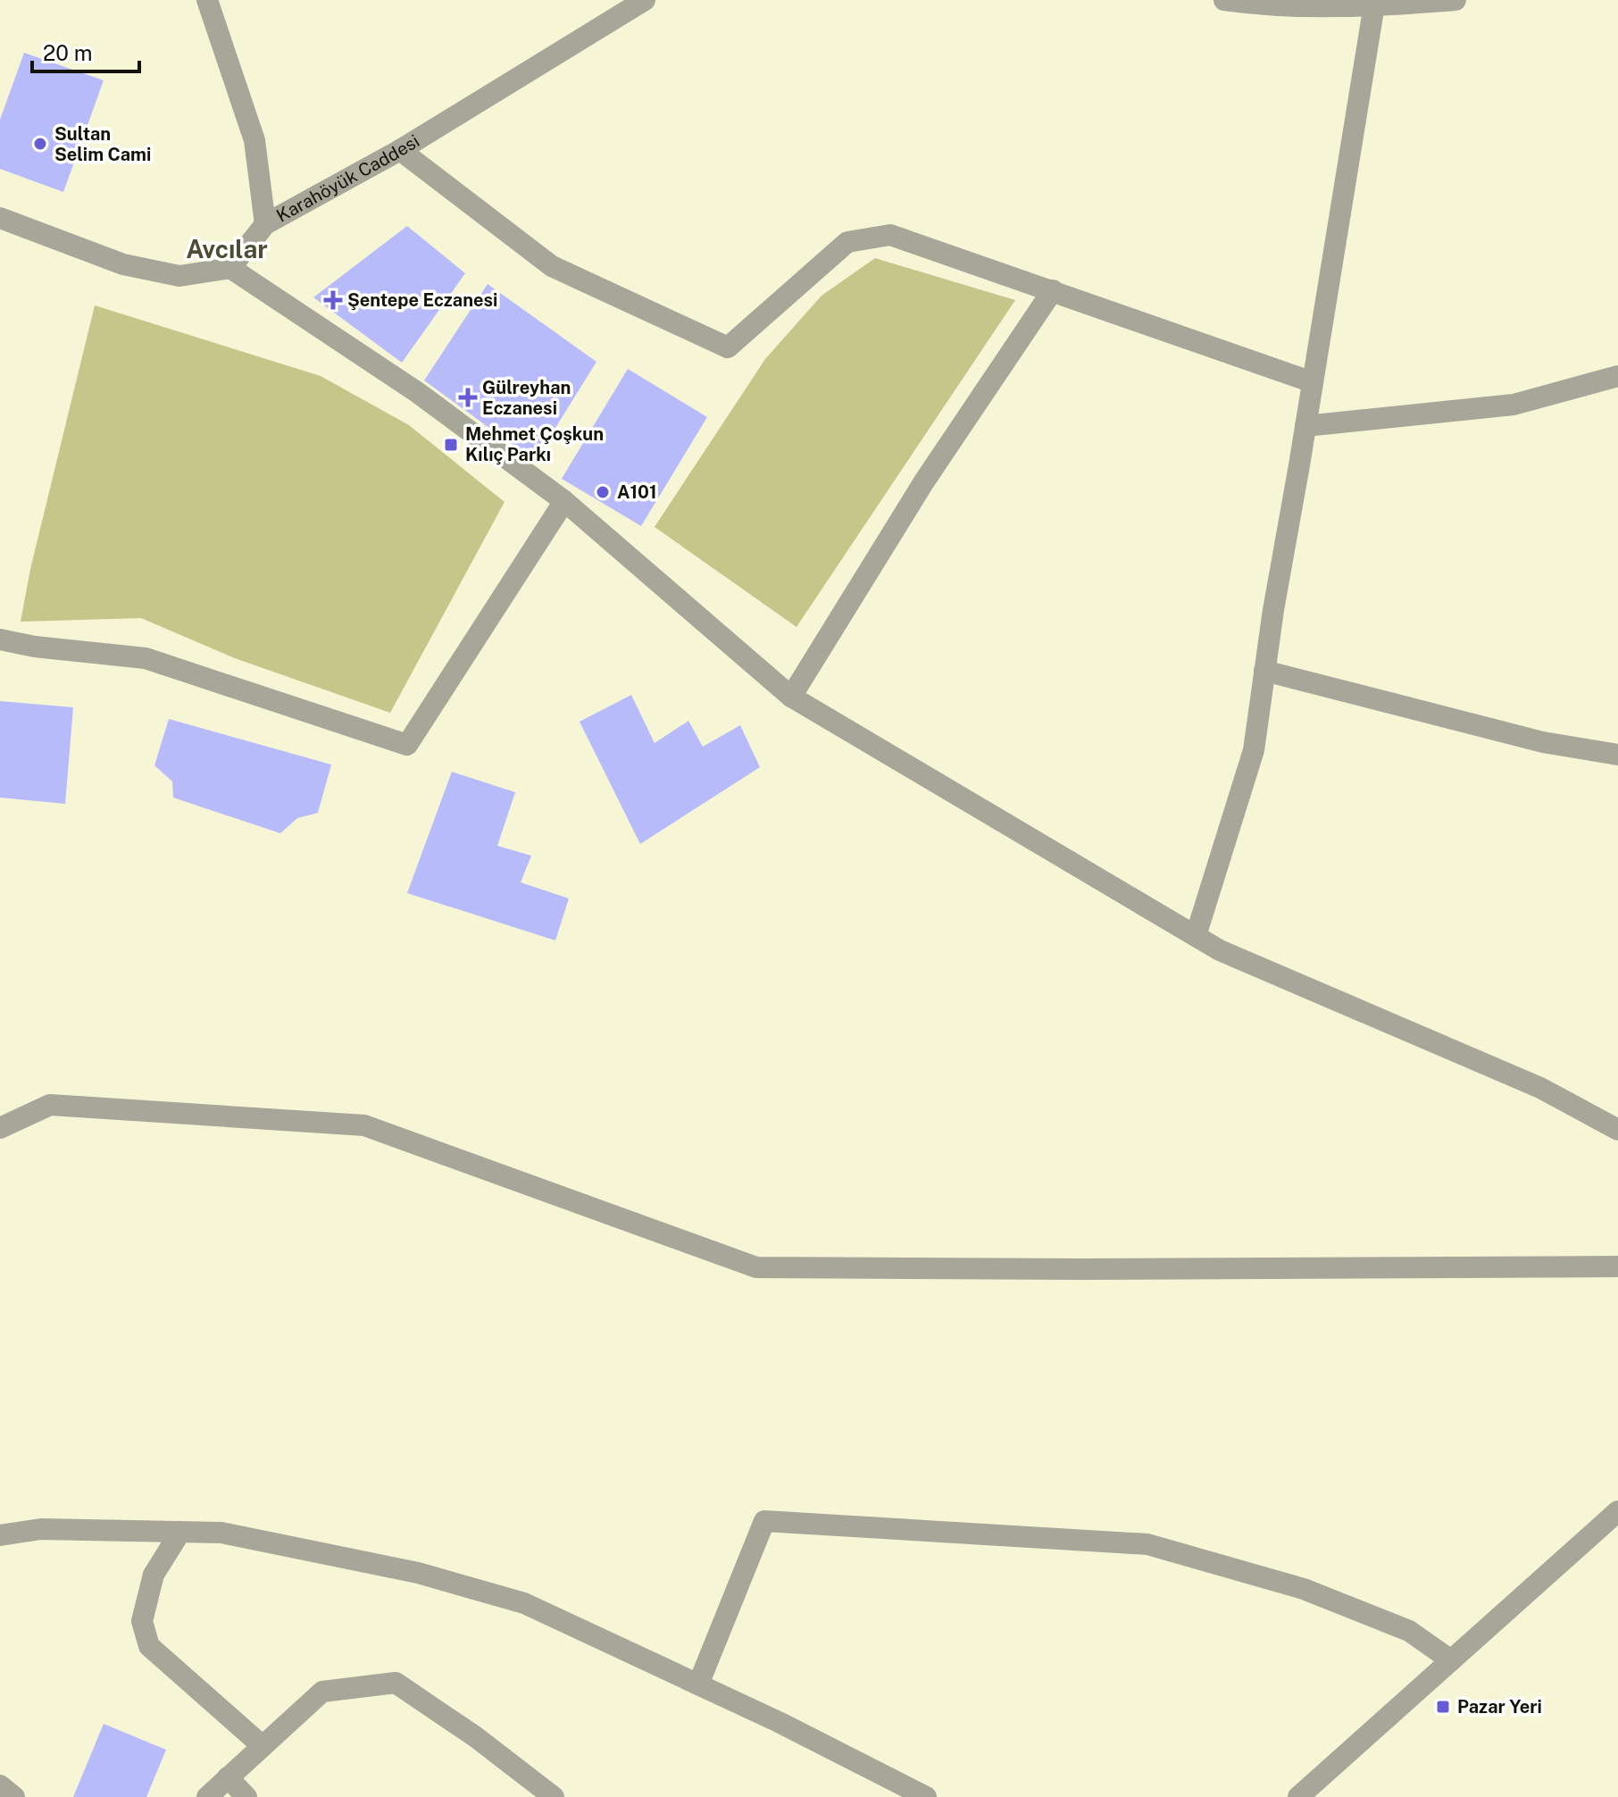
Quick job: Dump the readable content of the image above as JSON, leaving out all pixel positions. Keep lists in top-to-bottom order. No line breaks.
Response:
{"streets":{"street":["Karahöyük Caddesi"]},"districts":["Avcılar"],"places":{"other":["Sultan Selim Cami","A101"],"health":["Şentepe Eczanesi","Gülreyhan Eczanesi"],"transit":["Mehmet Çoşkun Kılıç Parkı","Pazar Yeri"]},"scale_bar":"20 m"}
